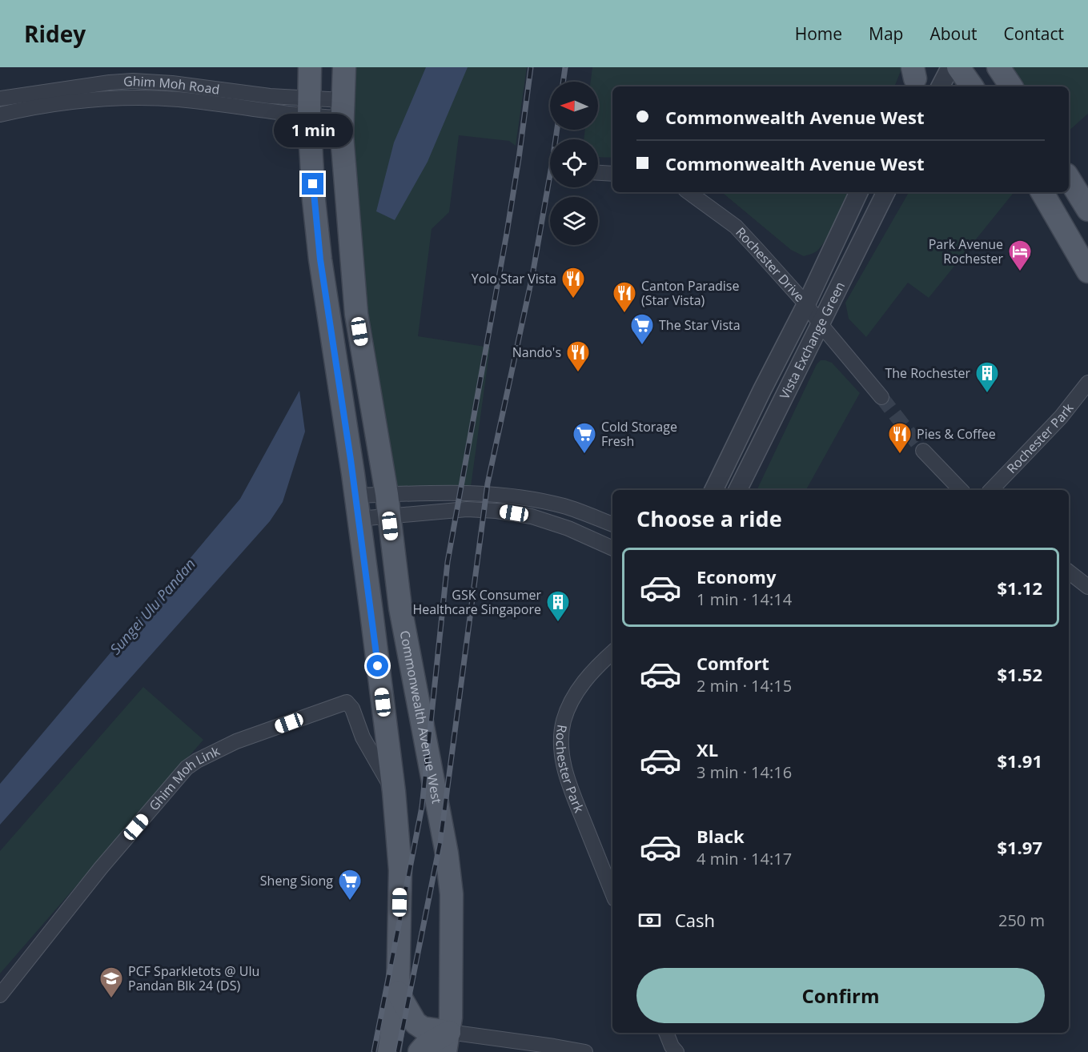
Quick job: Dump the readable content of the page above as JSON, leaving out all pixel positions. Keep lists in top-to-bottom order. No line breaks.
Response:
{"streets":{"main road":["Commonwealth Avenue West"],"street":["Ghim Moh Road","Rochester Drive","Vista Exchange Green","Rochester Park","Ghim Moh Link"]},"crossings":[["Ghim Moh Road","Commonwealth Avenue West"],["Rochester Drive","Vista Exchange Green"]],"water":["Sungei Ulu Pandan"],"places":{"hotel":["Park Avenue Rochester"],"restaurant":["Yolo Star Vista","Canton Paradise (Star Vista)","Nando's","Pies & Coffee"],"supermarket":["The Star Vista","Cold Storage Fresh","Sheng Siong"],"building":["The Rochester","GSK Consumer Healthcare Singapore"],"school or university":["PCF Sparkletots @ Ulu Pandan Blk 24 (DS)"]},"north":"left","page":{"header":"Ridey","nav":["Home","Map","About","Contact"],"banner":["Commonwealth Avenue West","Commonwealth Avenue West"],"bubble":"1 min","heading":"Choose a ride","list":[{"name":"Economy","note":"1 min · 14:14","value":"$1.12"},{"name":"Comfort","note":"2 min · 14:15","value":"$1.52"},{"name":"XL","note":"3 min · 14:16","value":"$1.91"},{"name":"Black","note":"4 min · 14:17","value":"$1.97"}],"pay":["Cash","250 m"],"buttons":"Confirm"}}
